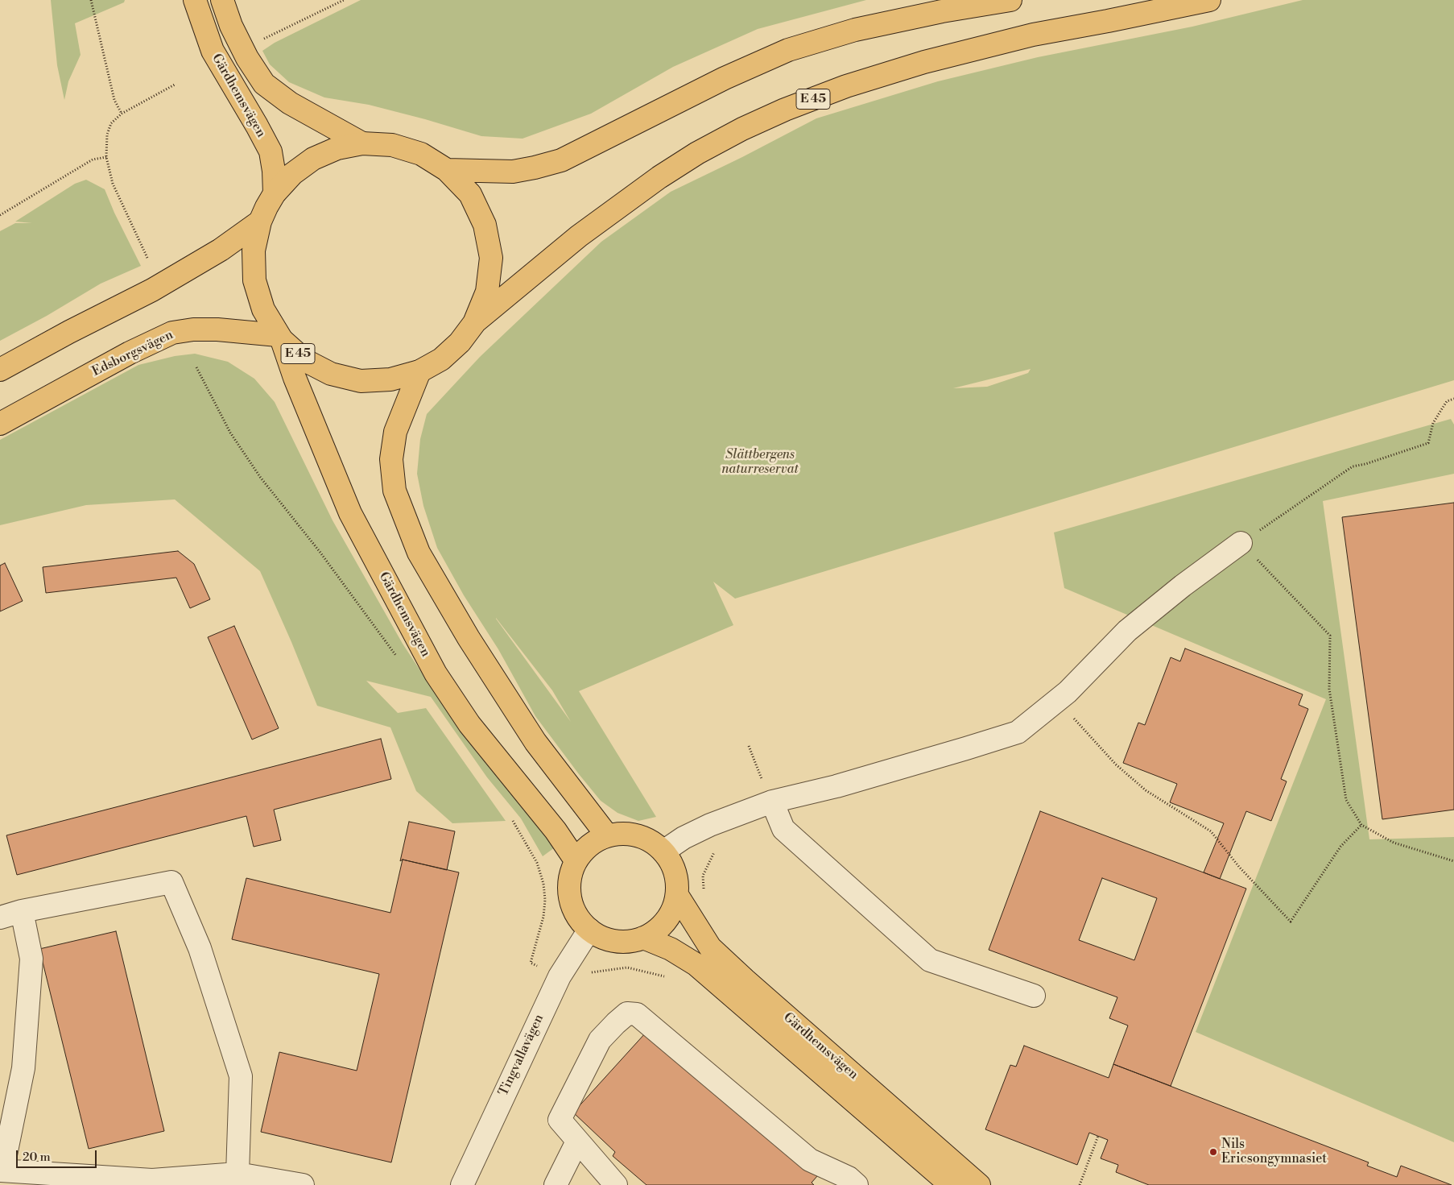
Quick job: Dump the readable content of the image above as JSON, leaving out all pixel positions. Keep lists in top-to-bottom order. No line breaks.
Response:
{"streets":{"main road":["Gärdhemsvägen","E 45","Edsborgsvägen"],"street":["Tingvallavägen"]},"crossings":[["Gärdhemsvägen","E 45"],["Gärdhemsvägen","Edsborgsvägen"],["Gärdhemsvägen","Tingvallavägen"],["E 45","Edsborgsvägen"]],"parks":["Slättbergens naturreservat"],"places":["Nils Ericsongymnasiet"],"scale_bar":"20 m"}
